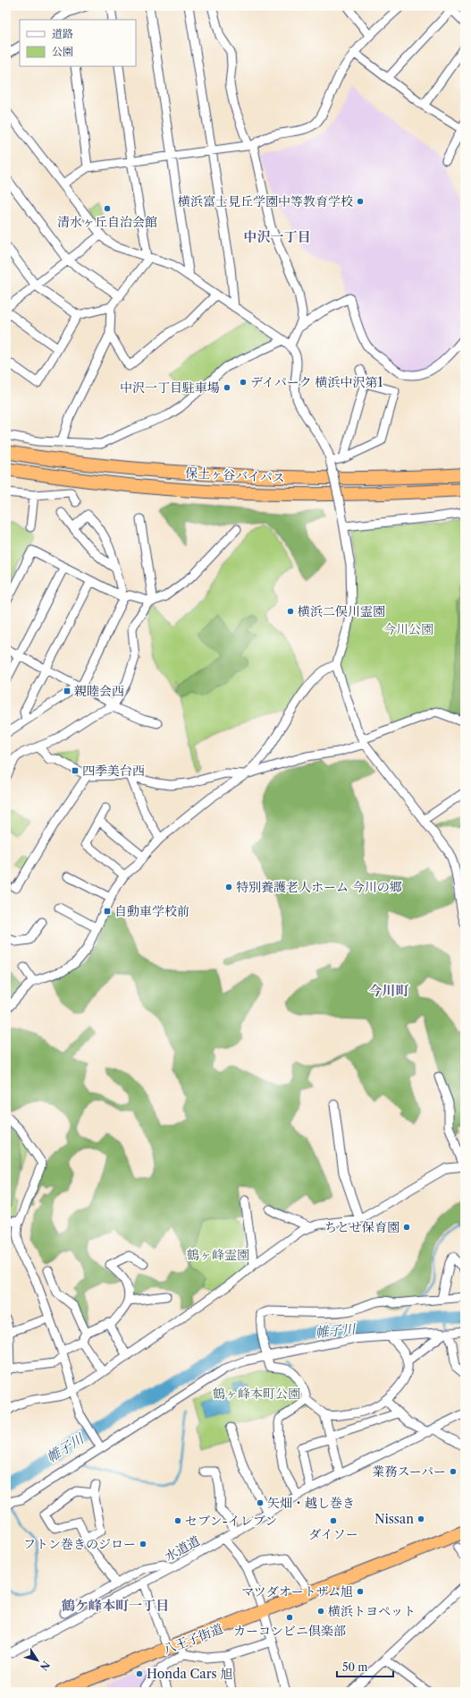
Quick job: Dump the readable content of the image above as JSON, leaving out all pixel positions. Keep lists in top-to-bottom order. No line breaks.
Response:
{"streets":{"highway":["保土ヶ谷バイパス","八王子街道"],"street":["水道道"]},"districts":["中沢一丁目","今川町","鶴ケ峰本町一丁目"],"water":["帷子川"],"parks":["今川公園","鶴ヶ峰霊園","鶴ヶ峰本町公園"],"places":{"other":["横浜富士見丘学園中等教育学校","清水ヶ丘自治会館","デイパーク 横浜中沢第1","中沢一丁目駐車場","横浜二俣川霊園","特別養護老人ホーム 今川の郷","ちとせ保育園","業務スーパー","矢畑・越し巻き","Nissan","セブン-イレブン","ダイソー","フトン巻きのジロー","マツダオートザム旭","横浜トヨペット","カーコンビニ倶楽部","Honda Cars 旭"],"transit":["親睦会西","四季美台西","自動車学校前"]},"legend":["道路","公園"],"scale_bar":"50 m","north":"bottom right"}
